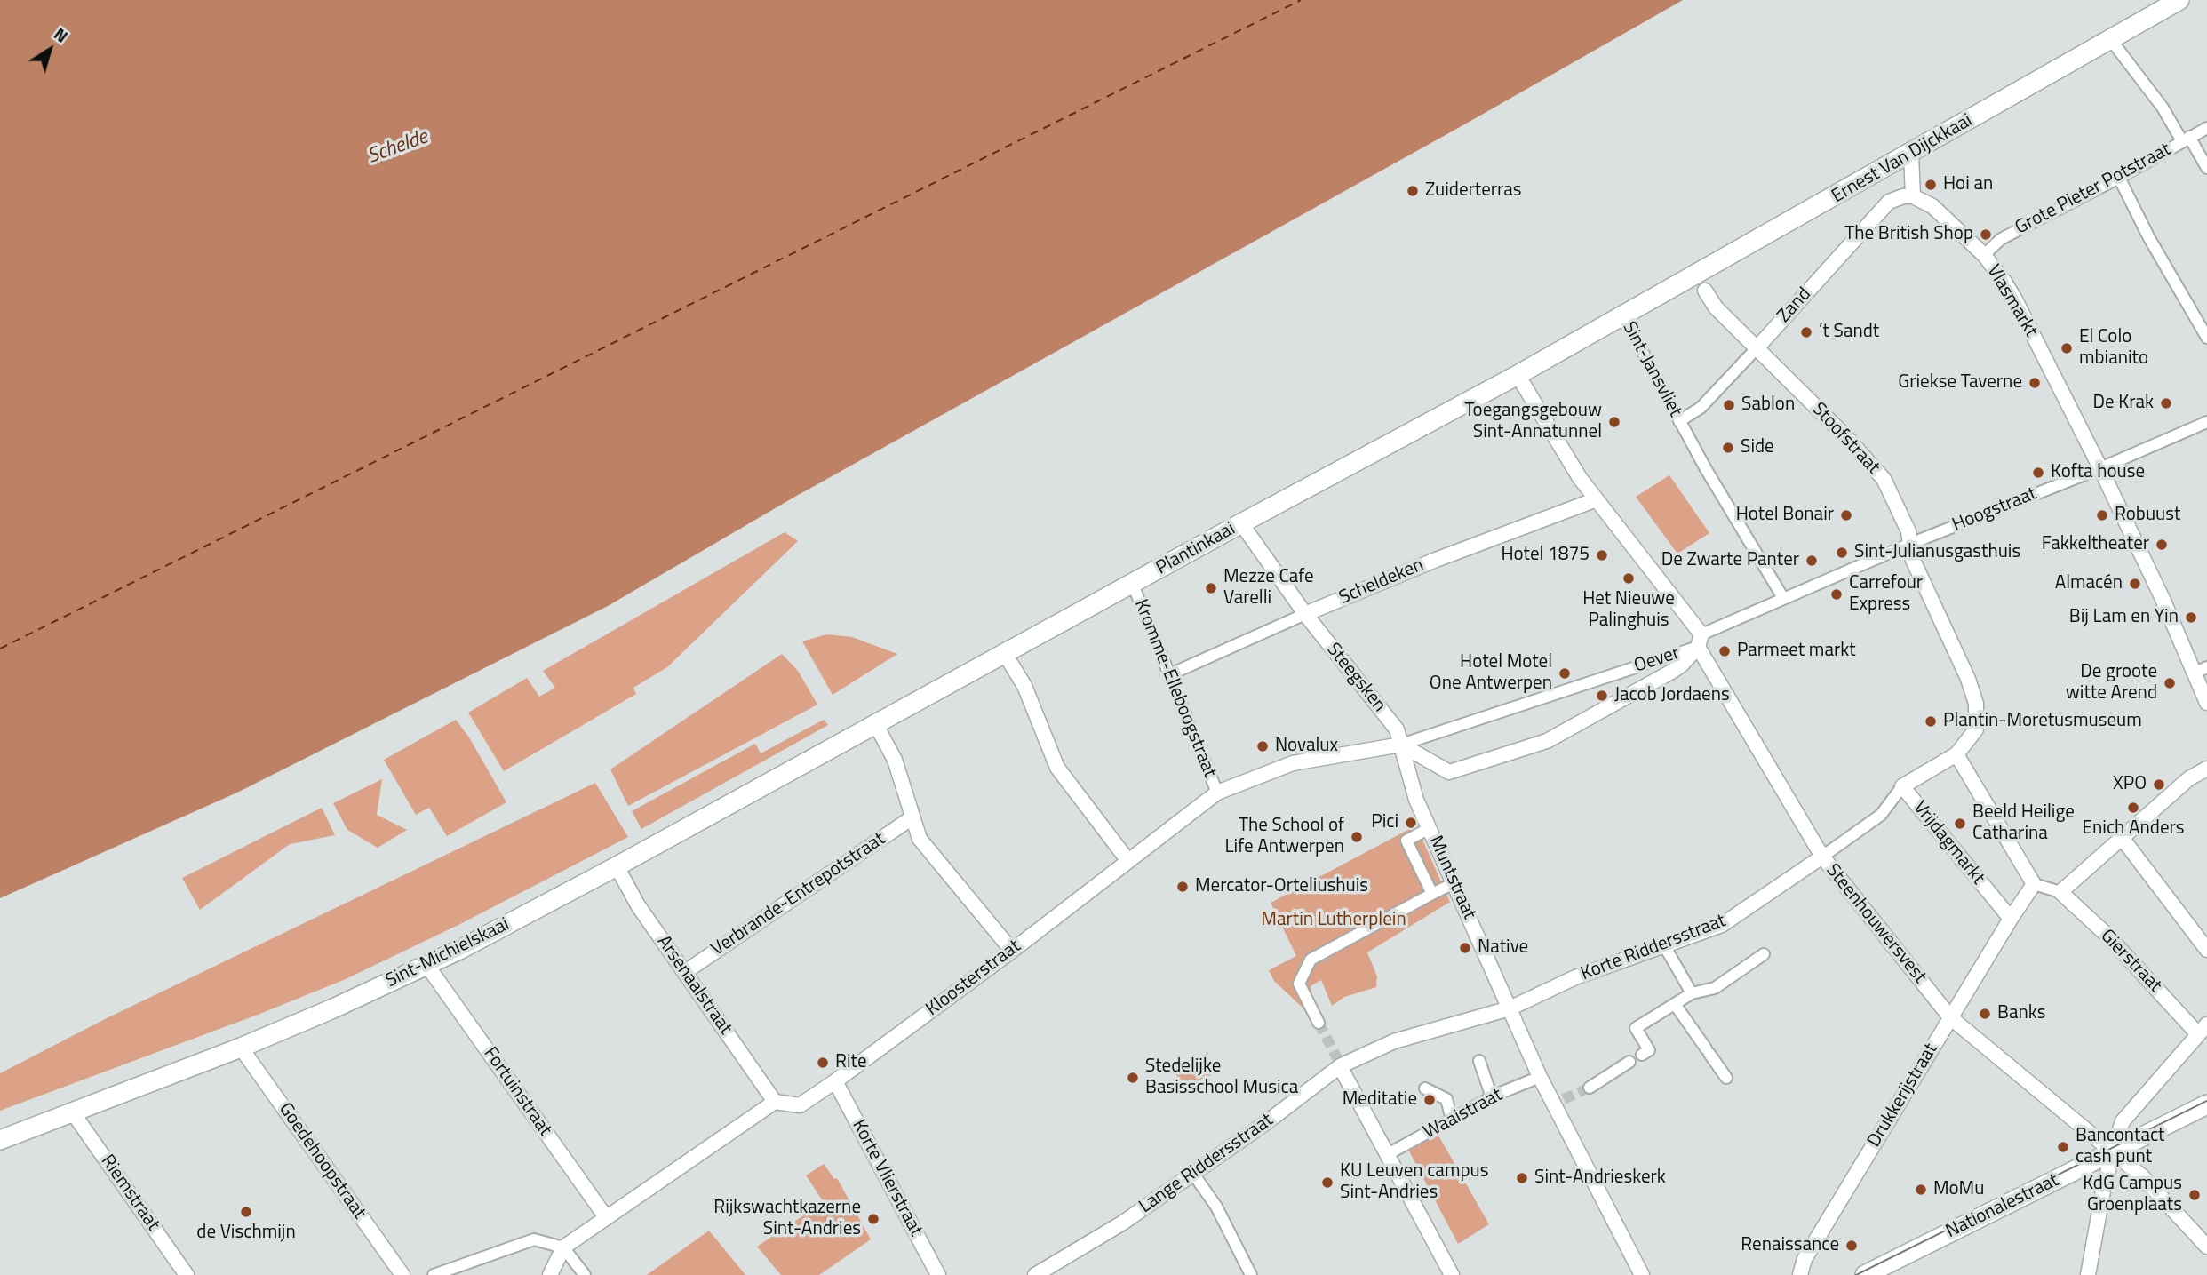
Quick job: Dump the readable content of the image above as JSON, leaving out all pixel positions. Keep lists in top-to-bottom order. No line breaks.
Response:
{"streets":{"street":["Ernest Van Dijckkaai","Grote Pieter Potstraat","Vlasmarkt","Zand","Sint-Jansvliet","Stoofstraat","Hoogstraat","Plantinkaai","Scheldeken","Oever","Steegsken","Kromme-Elleboogstraat","Vrijdagmarkt","Muntstraat","Verbrande-Entrepotstraat","Steenhouwersvest","Korte Riddersstraat","Sint-Michielskaai","Gierstraat","Kloosterstraat","Arsenaalstraat","Fortuinstraat","Drukkerijstraat","Waaistraat","Goedehoopstraat","Lange Riddersstraat","Korte Vlierstraat","Riemstraat","Nationalestraat"]},"crossings":[["Ernest Van Dijckkaai","Sint-Jansvliet"],["Ernest Van Dijckkaai","Stoofstraat"],["Grote Pieter Potstraat","Vlasmarkt"],["Vlasmarkt","Zand"],["Vlasmarkt","Hoogstraat"],["Zand","Sint-Jansvliet"],["Zand","Stoofstraat"],["Sint-Jansvliet","Hoogstraat"],["Sint-Jansvliet","Plantinkaai"],["Stoofstraat","Hoogstraat"],["Stoofstraat","Vrijdagmarkt"],["Plantinkaai","Steegsken"],["Plantinkaai","Kromme-Elleboogstraat"],["Plantinkaai","Sint-Michielskaai"],["Scheldeken","Steegsken"],["Scheldeken","Kromme-Elleboogstraat"],["Oever","Steegsken"],["Oever","Muntstraat"],["Oever","Steenhouwersvest"],["Oever","Kloosterstraat"],["Steegsken","Muntstraat"],["Steegsken","Kloosterstraat"],["Kromme-Elleboogstraat","Kloosterstraat"],["Vrijdagmarkt","Drukkerijstraat"],["Muntstraat","Korte Riddersstraat"],["Muntstraat","Kloosterstraat"],["Muntstraat","Waaistraat"],["Muntstraat","Lange Riddersstraat"],["Verbrande-Entrepotstraat","Arsenaalstraat"],["Steenhouwersvest","Korte Riddersstraat"],["Steenhouwersvest","Drukkerijstraat"],["Steenhouwersvest","Nationalestraat"],["Korte Riddersstraat","Lange Riddersstraat"],["Sint-Michielskaai","Arsenaalstraat"],["Sint-Michielskaai","Fortuinstraat"],["Sint-Michielskaai","Goedehoopstraat"],["Sint-Michielskaai","Riemstraat"],["Kloosterstraat","Arsenaalstraat"],["Kloosterstraat","Korte Vlierstraat"]],"water":["Schelde"],"parks":["Martin Lutherplein"],"places":["Hoi an","Zuiderterras","The British Shop","’t Sandt","El Colo mbianito","Griekse Taverne","De Krak","Sablon","Toegangsgebouw Sint-Annatunnel","Side","Kofta house","Hotel Bonair","Robuust","Fakkeltheater","Sint-Julianusgasthuis","Hotel 1875","De Zwarte Panter","Het Nieuwe Palinghuis","Almacén","Mezze Cafe Varelli","Carrefour Express","Bij Lam en Yin","Parmeet markt","Hotel Motel One Antwerpen","De groote witte Arend","Jacob Jordaens","Plantin-Moretusmuseum","Novalux","XPO","Enich Anders","Pici","Beeld Heilige Catharina","The School of Life Antwerpen","Mercator-Orteliushuis","Native","Banks","Rite","Stedelijke Basisschool Musica","Meditatie","Bancontact cash punt","Sint-Andrieskerk","KU Leuven campus Sint-Andries","MoMu","KdG Campus Groenplaats","de Vischmijn","Rijkswachtkazerne Sint-Andries","Renaissance"],"north":"top right"}
